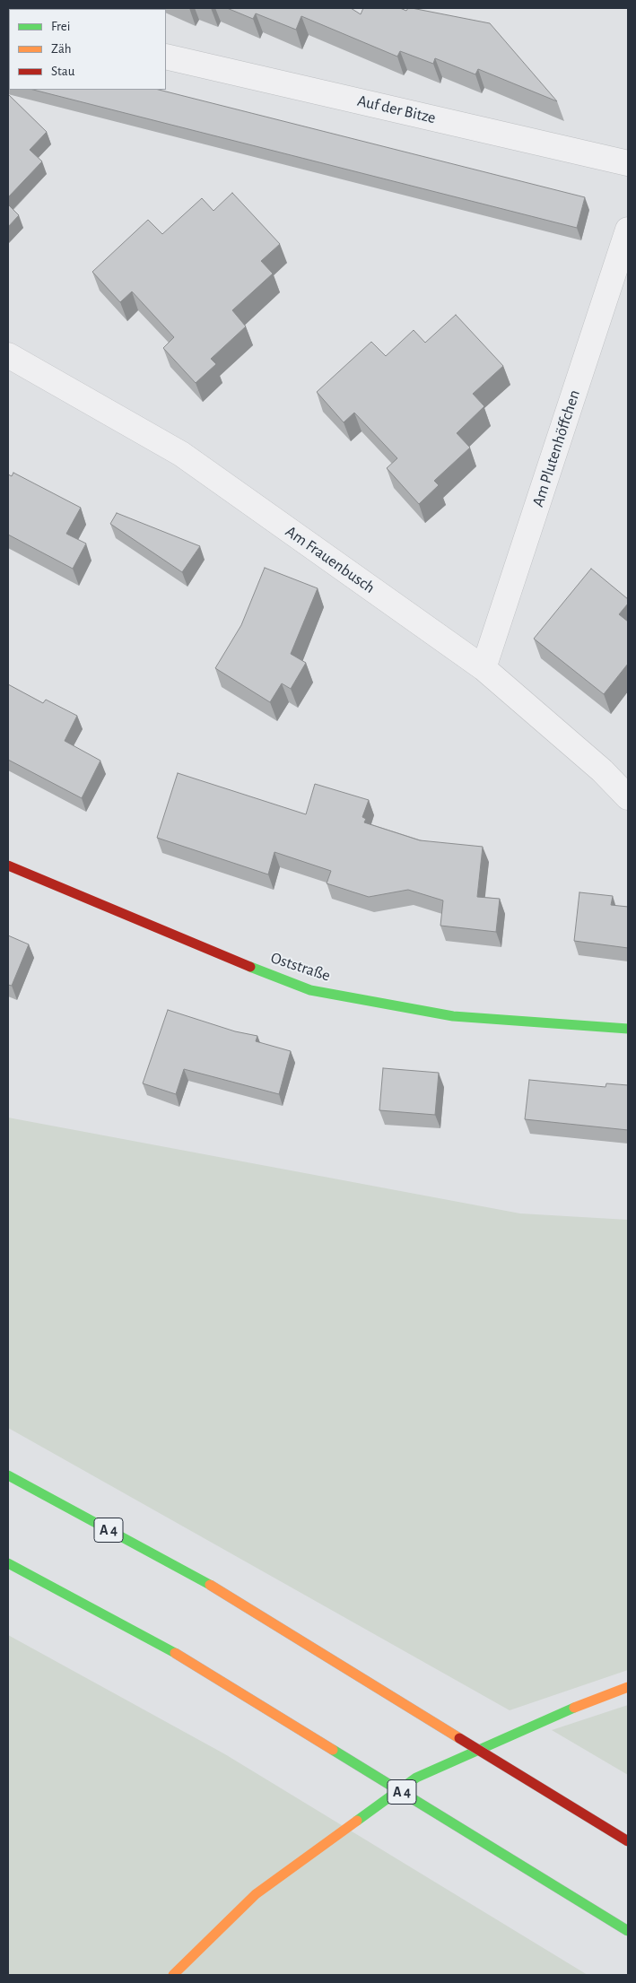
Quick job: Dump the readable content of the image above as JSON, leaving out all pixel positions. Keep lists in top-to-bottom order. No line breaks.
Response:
{"streets":{"main road":["Oststraße","A 4"],"street":["Auf der Bitze","Am Plutenhöffchen","Am Frauenbusch"]},"crossings":[["Am Plutenhöffchen","Am Frauenbusch"]],"legend":["Frei","Zäh","Stau"]}
